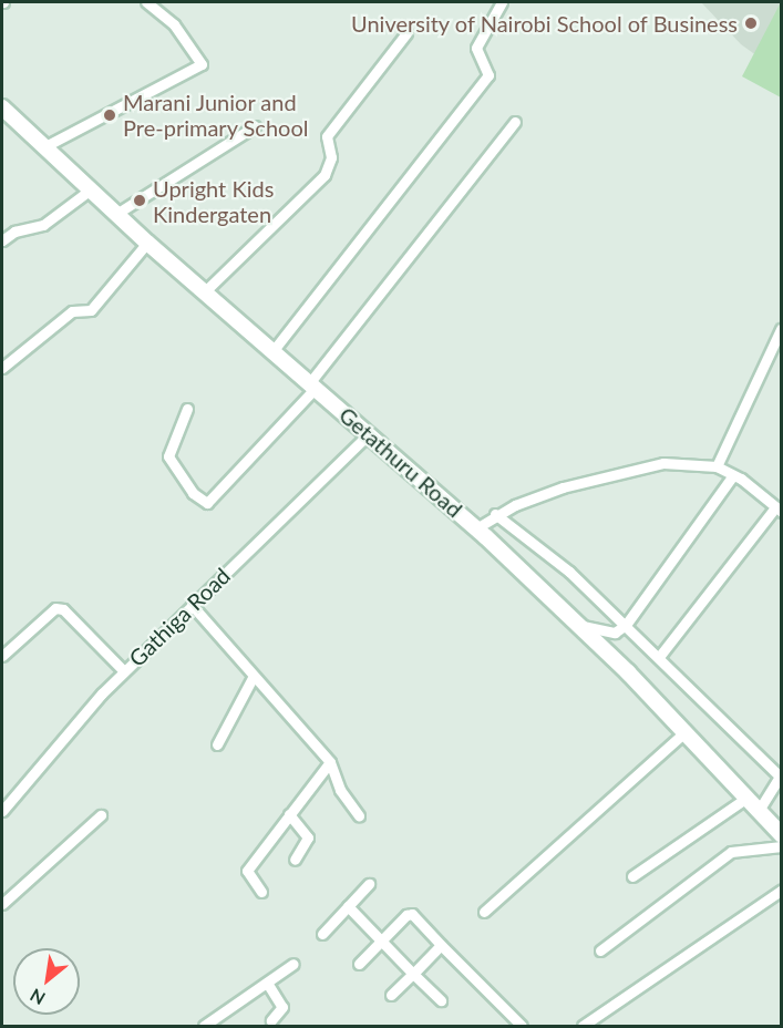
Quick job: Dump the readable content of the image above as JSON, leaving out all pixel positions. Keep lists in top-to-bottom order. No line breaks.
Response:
{"streets":{"main road":["Getathuru Road"],"street":["Gathiga Road"]},"crossings":[["Getathuru Road","Gathiga Road"]],"places":["University of Nairobi School of Business","Marani Junior and Pre-primary School","Upright Kids Kindergaten"],"north":"bottom left"}
